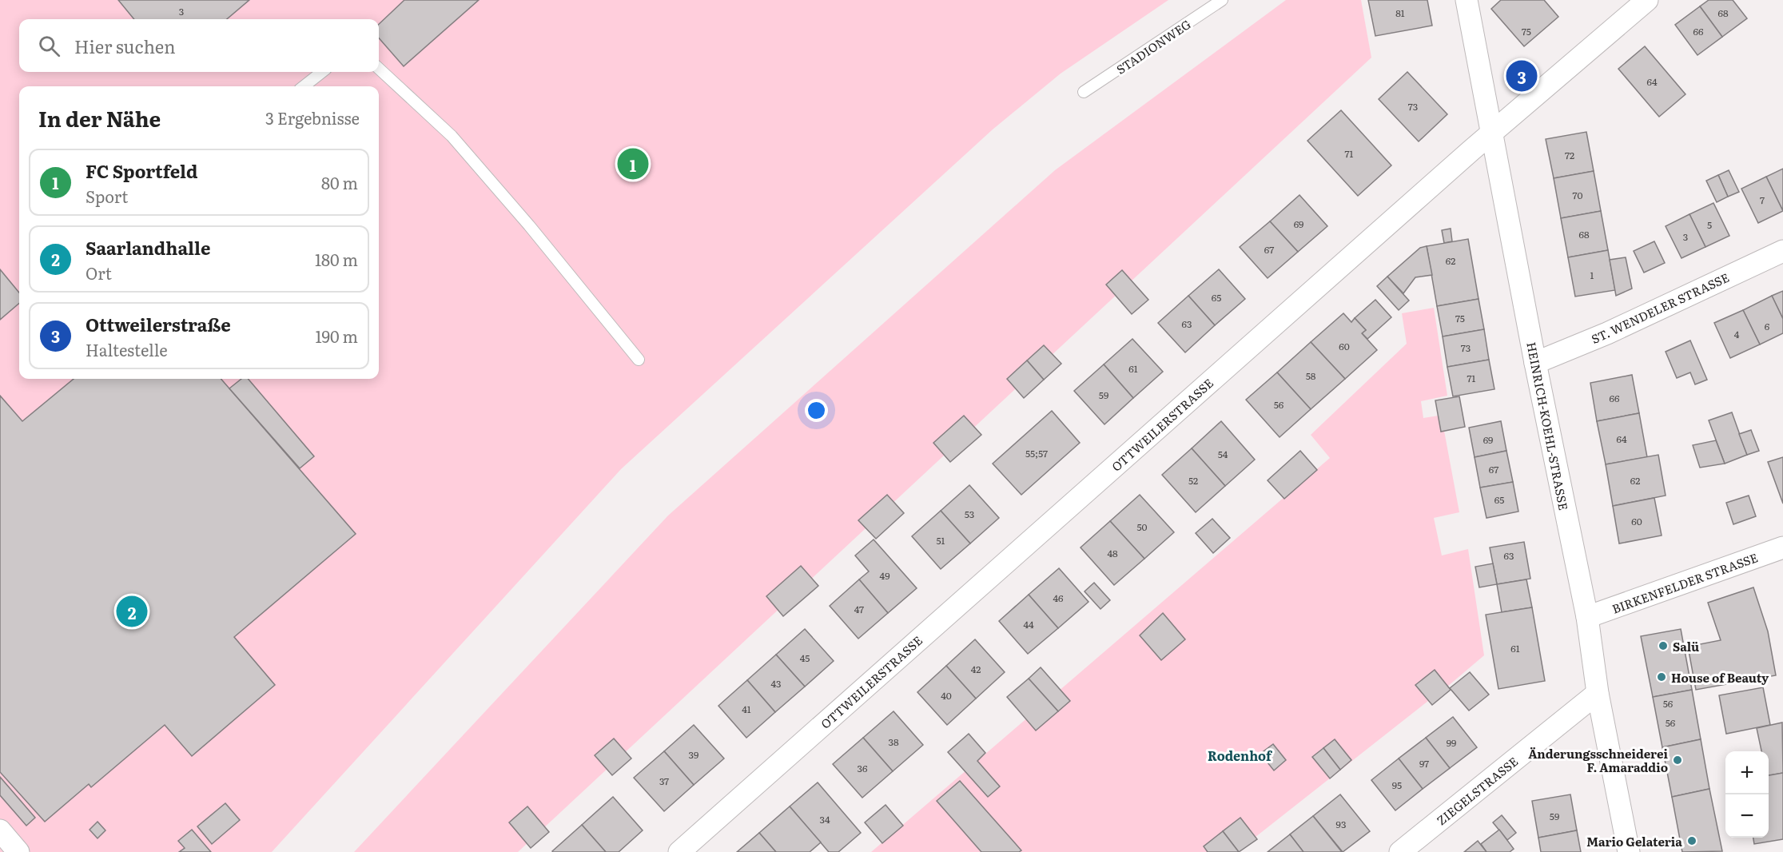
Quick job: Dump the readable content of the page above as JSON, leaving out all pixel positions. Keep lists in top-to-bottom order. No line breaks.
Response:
{"streets":{"street":["ST. WENDELER STRASSE","OTTWEILERSTRASSE","HEINRICH-KOEHL-STRASSE","BIRKENFELDER STRASSE","ZIEGELSTRASSE"],"lane":["STADIONWEG"]},"crossings":[["ST. WENDELER STRASSE","HEINRICH-KOEHL-STRASSE"],["OTTWEILERSTRASSE","HEINRICH-KOEHL-STRASSE"],["HEINRICH-KOEHL-STRASSE","BIRKENFELDER STRASSE"],["HEINRICH-KOEHL-STRASSE","ZIEGELSTRASSE"]],"districts":["Rodenhof"],"places":["Salü","House of Beauty","Änderungsschneiderei F. Amaraddio","Mario Gelateria"],"house_numbers":["3","81","68","75","66","64","73","71","72","70","7","69","5","68","3","67","62","1","65","75","63","6","4","60","73","61","58","71","59","66","56","64","69","55;57","54","67","52","62","65","53","60","50","51","48","63","49","46","47","44","61","45","42","43","40","56","41","56","38","99","39","97","36","37","95","59","34","93"],"page":{"search":"Hier suchen","pins":["3","1","2"],"heading":["In der Nähe","3 Ergebnisse"],"list":[{"mark":"1","name":"FC Sportfeld","note":"Sport","value":"80 m"},{"mark":"2","name":"Saarlandhalle","note":"Ort","value":"180 m"},{"mark":"3","name":"Ottweilerstraße","note":"Haltestelle","value":"190 m"}],"map_buttons":["+","−"]}}
